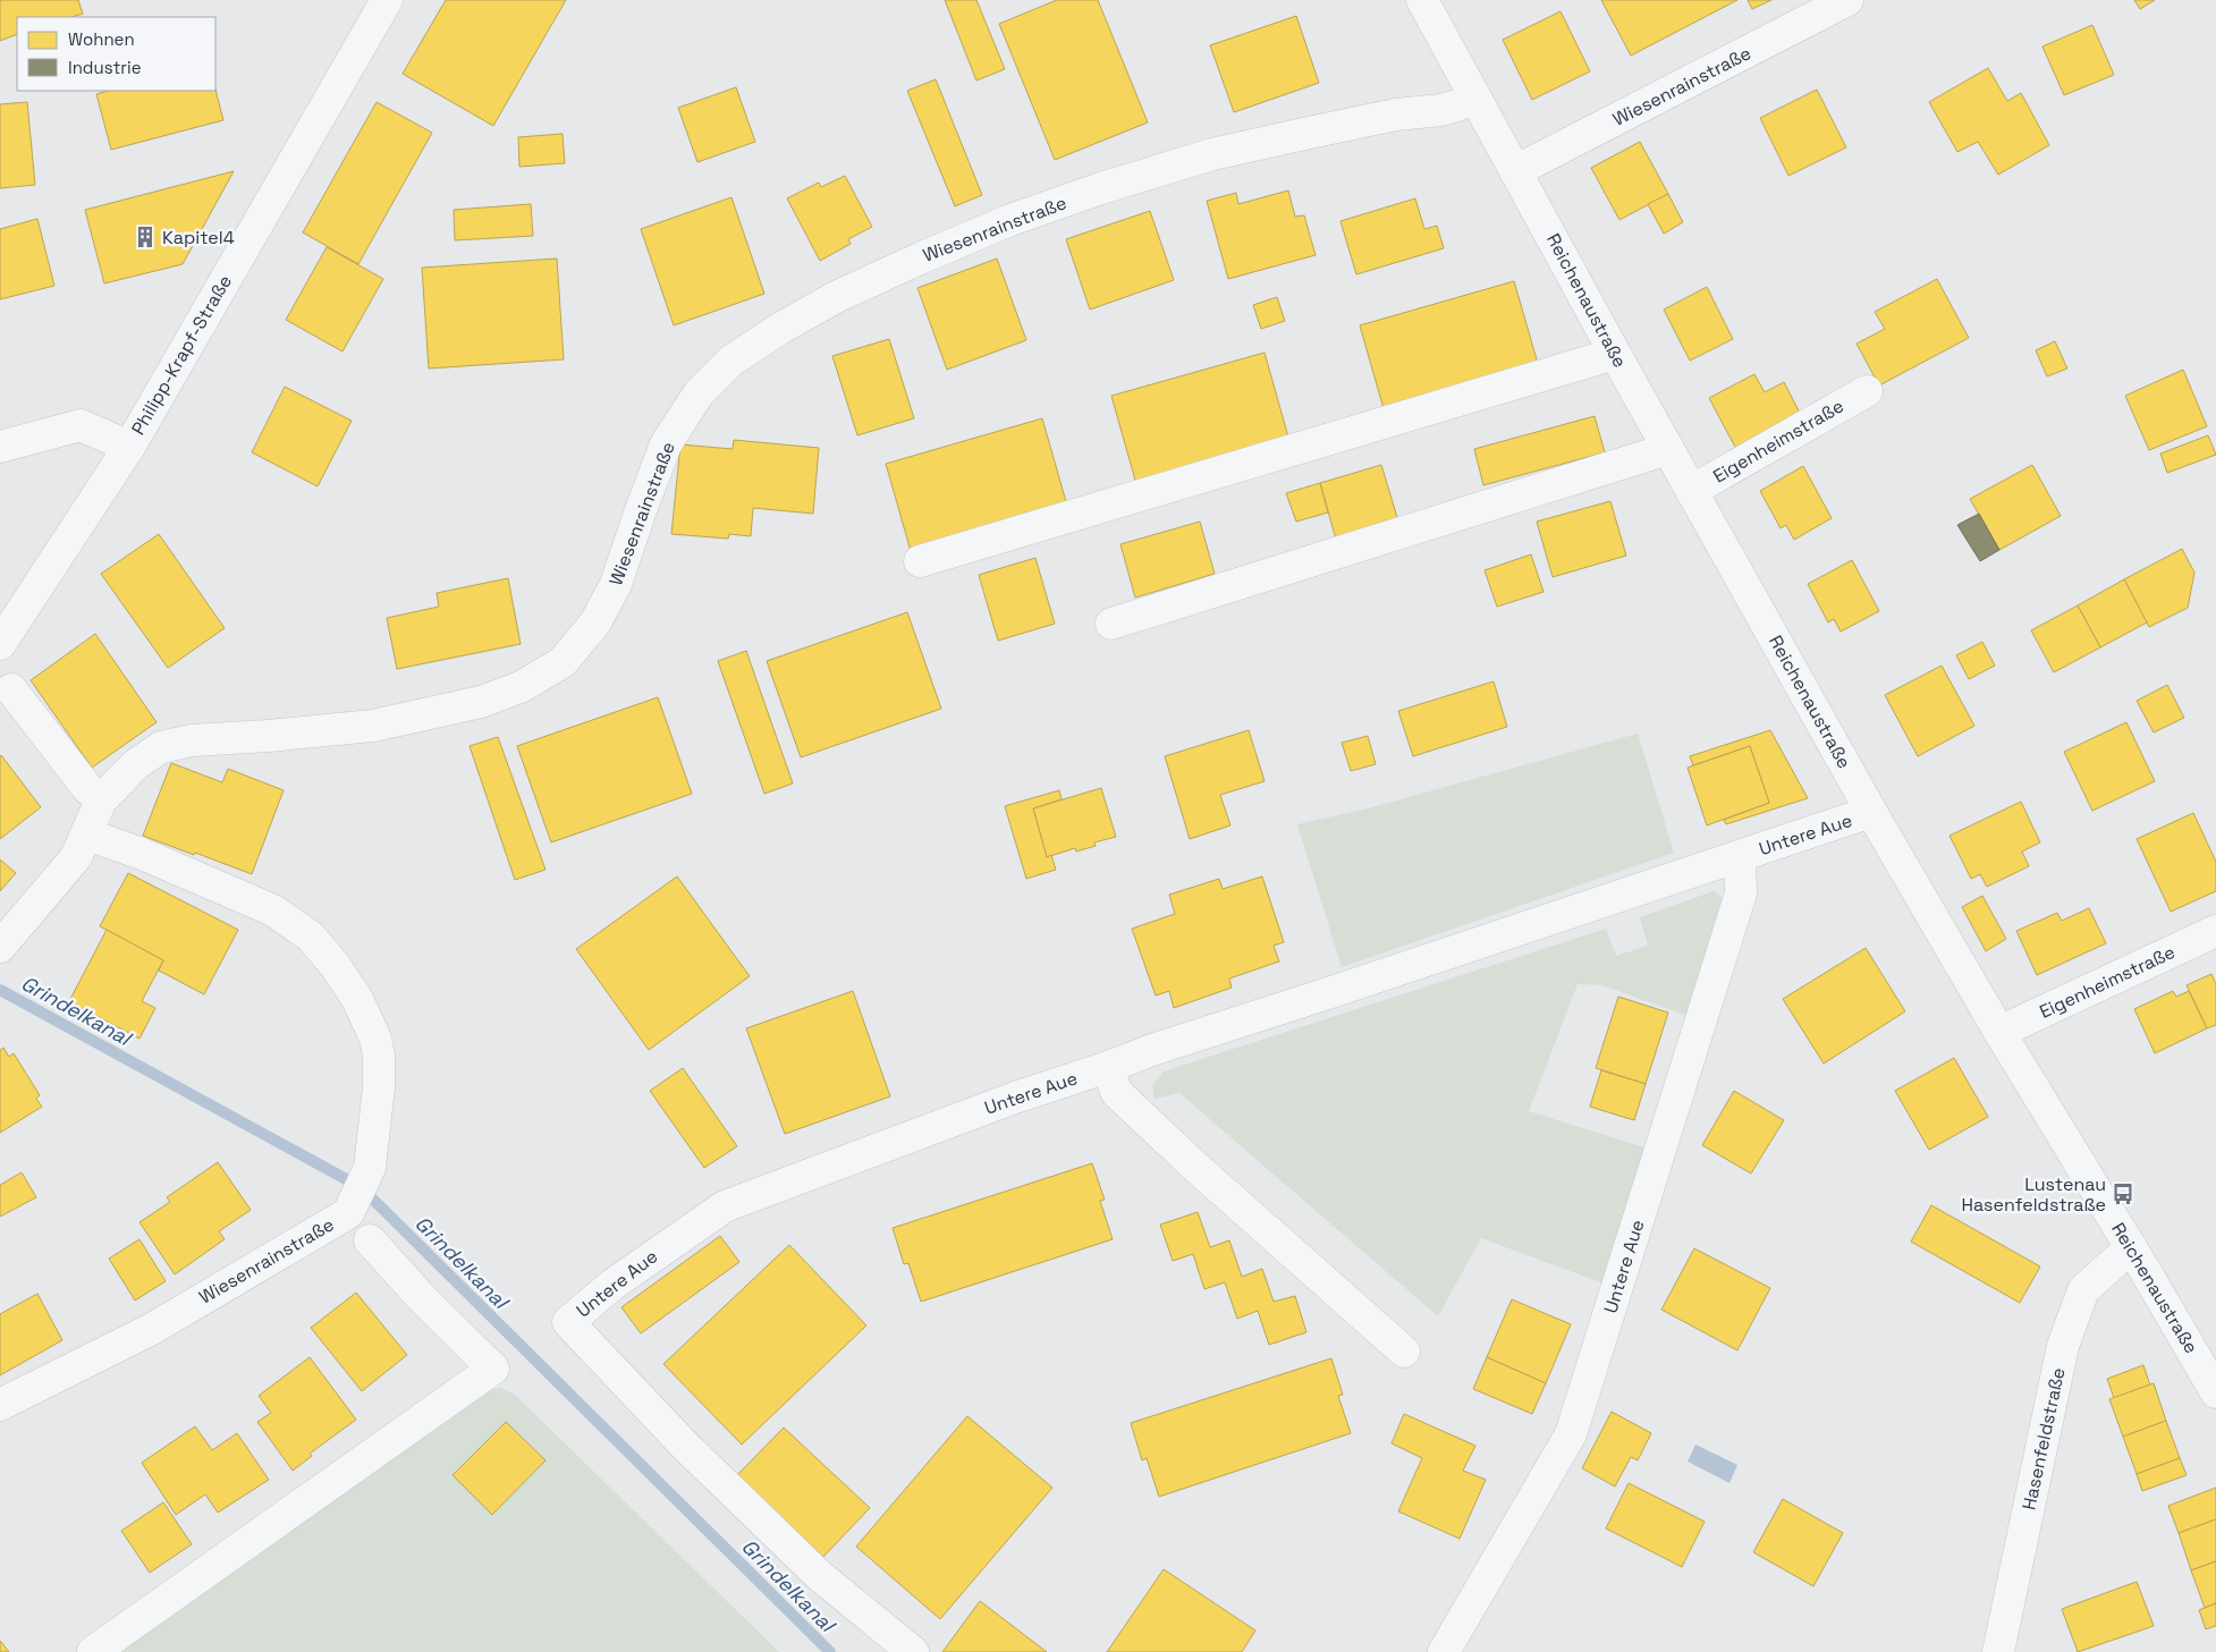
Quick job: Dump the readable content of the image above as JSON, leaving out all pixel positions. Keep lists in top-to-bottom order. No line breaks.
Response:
{"streets":{"street":["Wiesenrainstraße","Reichenaustraße","Philipp-Krapf-Straße","Eigenheimstraße","Untere Aue","Hasenfeldstraße"]},"crossings":[["Wiesenrainstraße","Reichenaustraße"],["Reichenaustraße","Eigenheimstraße"],["Reichenaustraße","Untere Aue"],["Reichenaustraße","Hasenfeldstraße"]],"water":["Grindelkanal"],"places":{"building":["Kapitel4"],"bus stop":["Lustenau Hasenfeldstraße"]},"legend":["Wohnen","Industrie"]}
